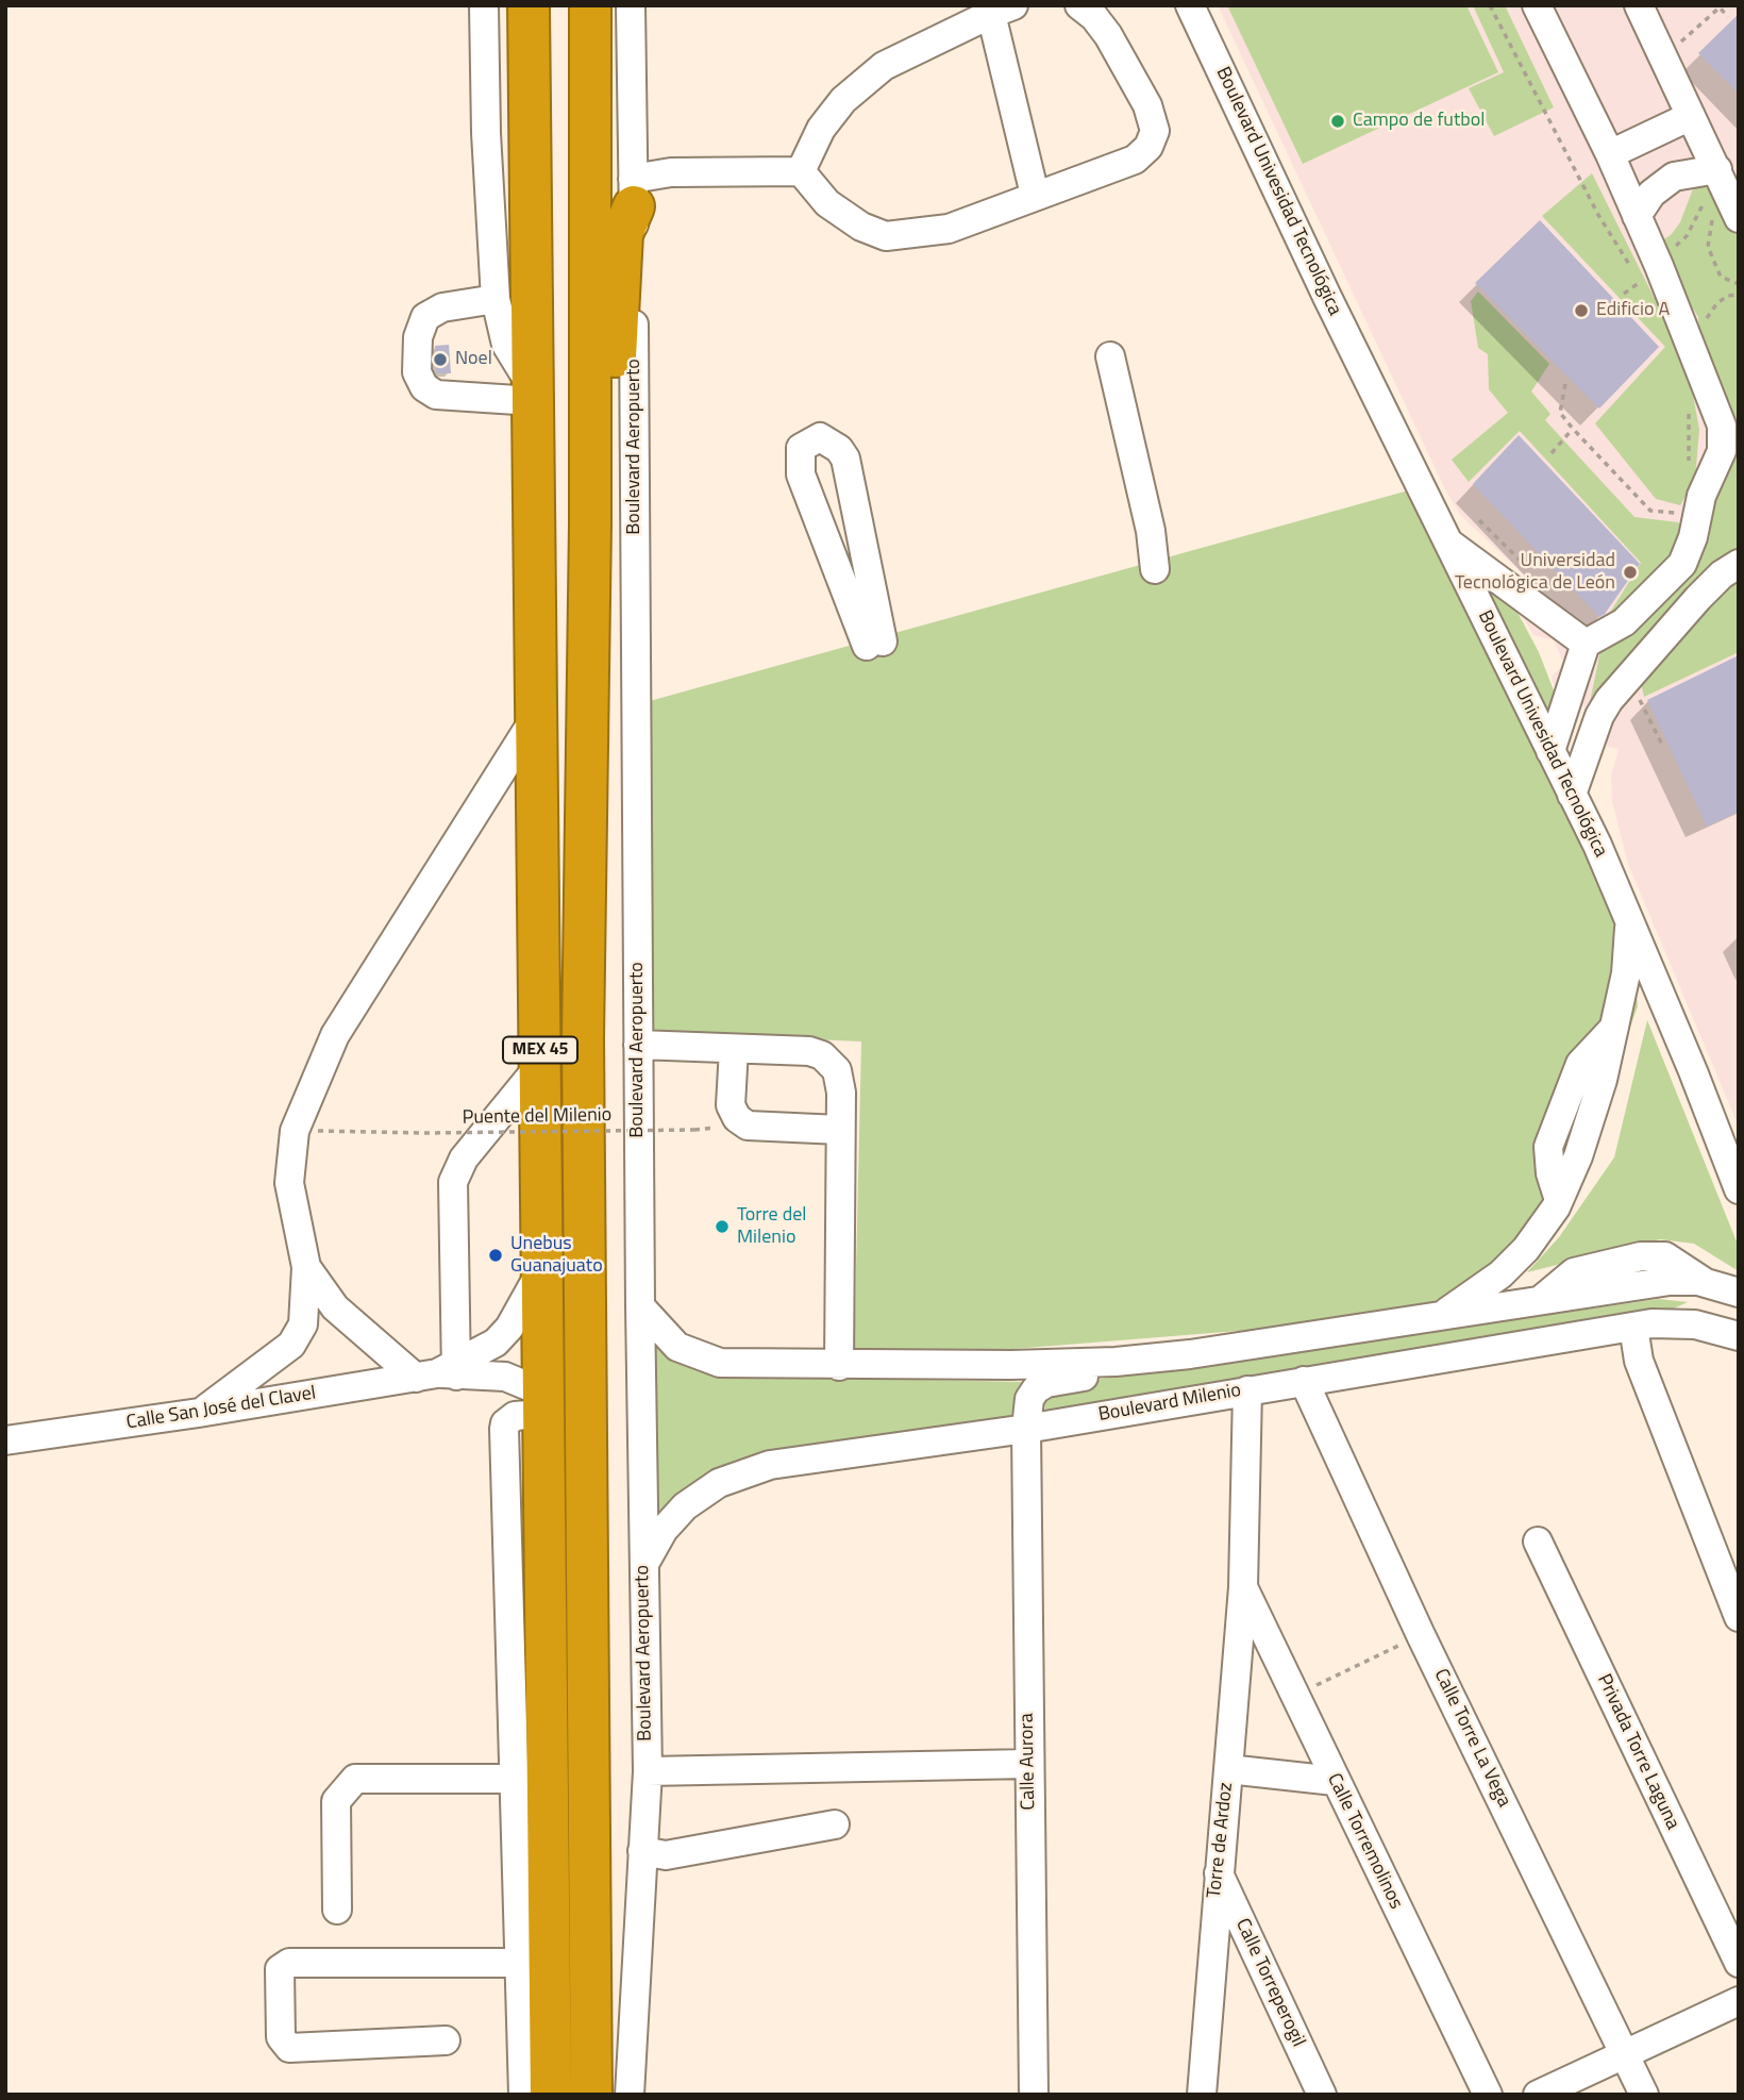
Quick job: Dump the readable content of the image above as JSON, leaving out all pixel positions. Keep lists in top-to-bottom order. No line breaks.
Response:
{"streets":{"highway":["MEX 45"],"street":["Boulevard Univesidad Tecnológica","Boulevard Aeropuerto","Boulevard Milenio","Calle San José del Clavel","Calle Torre La Vega","Privada Torre Laguna","Calle Aurora","Torre de Ardoz","Calle Torremolinos","Calle Torreperogil"],"path":["Puente del Milenio"]},"crossings":[["Boulevard Aeropuerto","Boulevard Milenio"],["MEX 45","Calle San José del Clavel"],["Boulevard Milenio","Calle Torre La Vega"],["Boulevard Milenio","Calle Aurora"],["Boulevard Milenio","Torre de Ardoz"],["Torre de Ardoz","Calle Torremolinos"],["Torre de Ardoz","Calle Torreperogil"]],"places":["Campo de futbol","Edificio A","Noel","Universidad Tecnológica de León","Torre del Milenio","Unebus Guanajuato"]}
